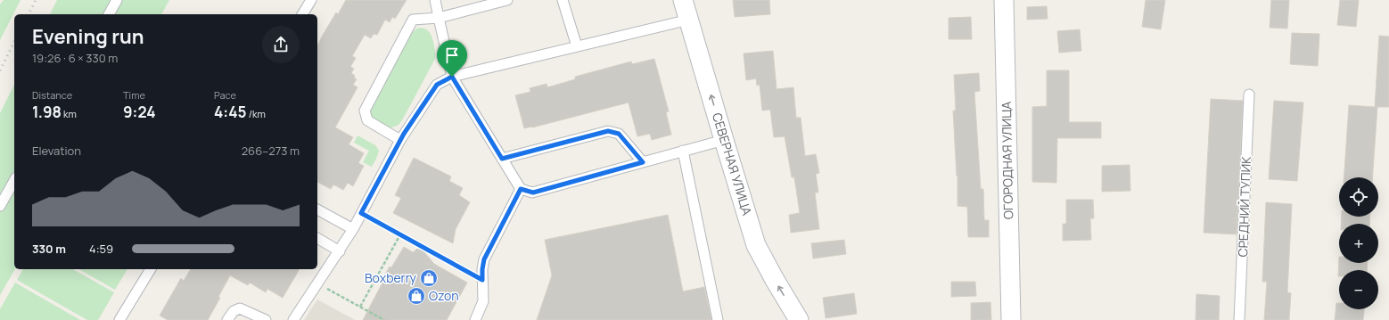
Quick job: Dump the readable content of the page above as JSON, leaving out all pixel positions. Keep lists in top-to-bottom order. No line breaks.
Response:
{"streets":{"street":["ОГОРОДНАЯ УЛИЦА","СЕВЕРНАЯ УЛИЦА"],"lane":["СРЕДНИЙ ТУПИК"]},"one_way":["СЕВЕРНАЯ УЛИЦА"],"places":{"shop":["Boxberry","Ozon"]},"page":{"heading":["Evening run","19:26 · 6 × 330 m"],"stats":[["Distance","1.98 km"],["Time","9:24"],["Pace","4:45 /km"]],"chart":["Elevation","266–273 m"],"map_buttons":["+","−"],"list":[{"name":"330 m","note":"4:59"}]}}
